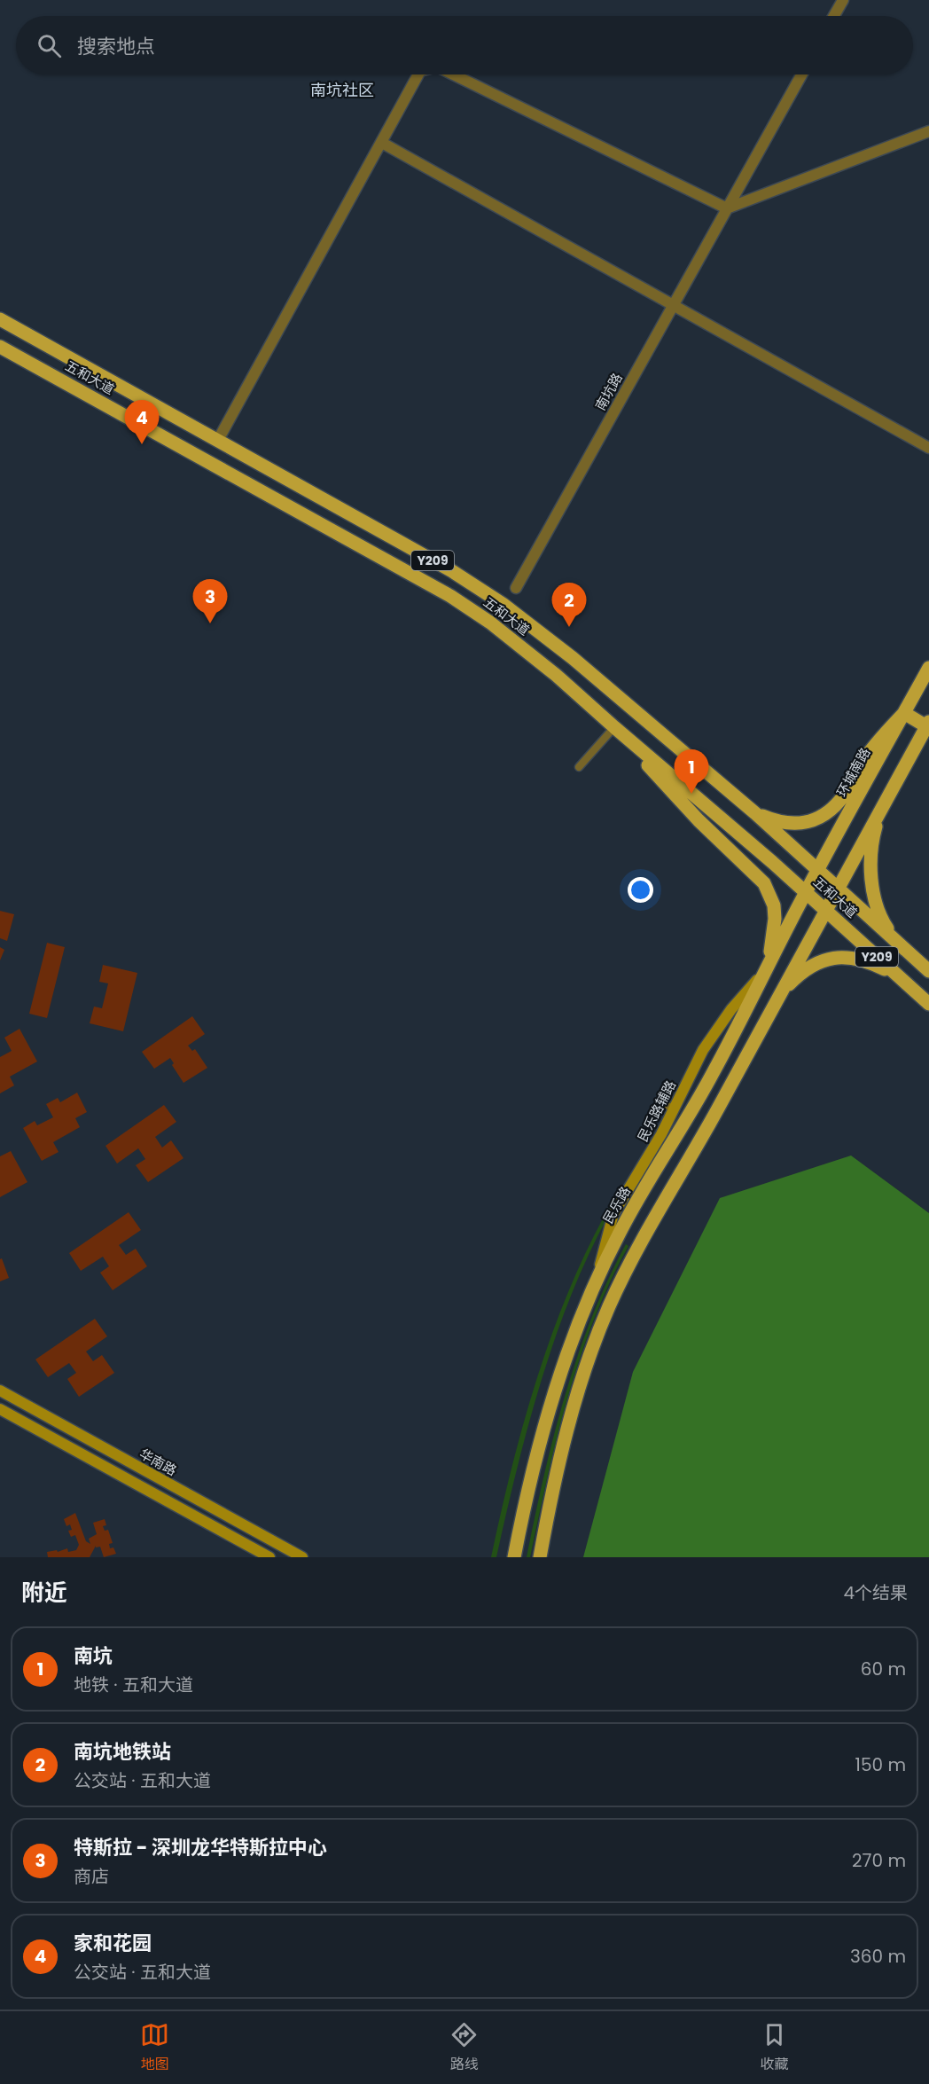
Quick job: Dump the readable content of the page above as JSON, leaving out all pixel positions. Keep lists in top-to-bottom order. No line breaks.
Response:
{"streets":{"main road":["五和大道","Y209","环城南路","民乐路辅路","民乐路","华南路"],"street":["南坑路"]},"crossings":[["五和大道","环城南路"],["五和大道","民乐路"],["环城南路","民乐路"],["民乐路辅路","民乐路"]],"districts":["南坑社区"],"page":{"search":"搜索地点","pins":["4","3","2","1"],"heading":["附近","4个结果"],"list":[{"mark":"1","name":"南坑","note":"地铁 · 五和大道","value":"60 m"},{"mark":"2","name":"南坑地铁站","note":"公交站 · 五和大道","value":"150 m"},{"mark":"3","name":"特斯拉 - 深圳龙华特斯拉中心","note":"商店","value":"270 m"},{"mark":"4","name":"家和花园","note":"公交站 · 五和大道","value":"360 m"}],"nav":["地图","路线","收藏"]}}
